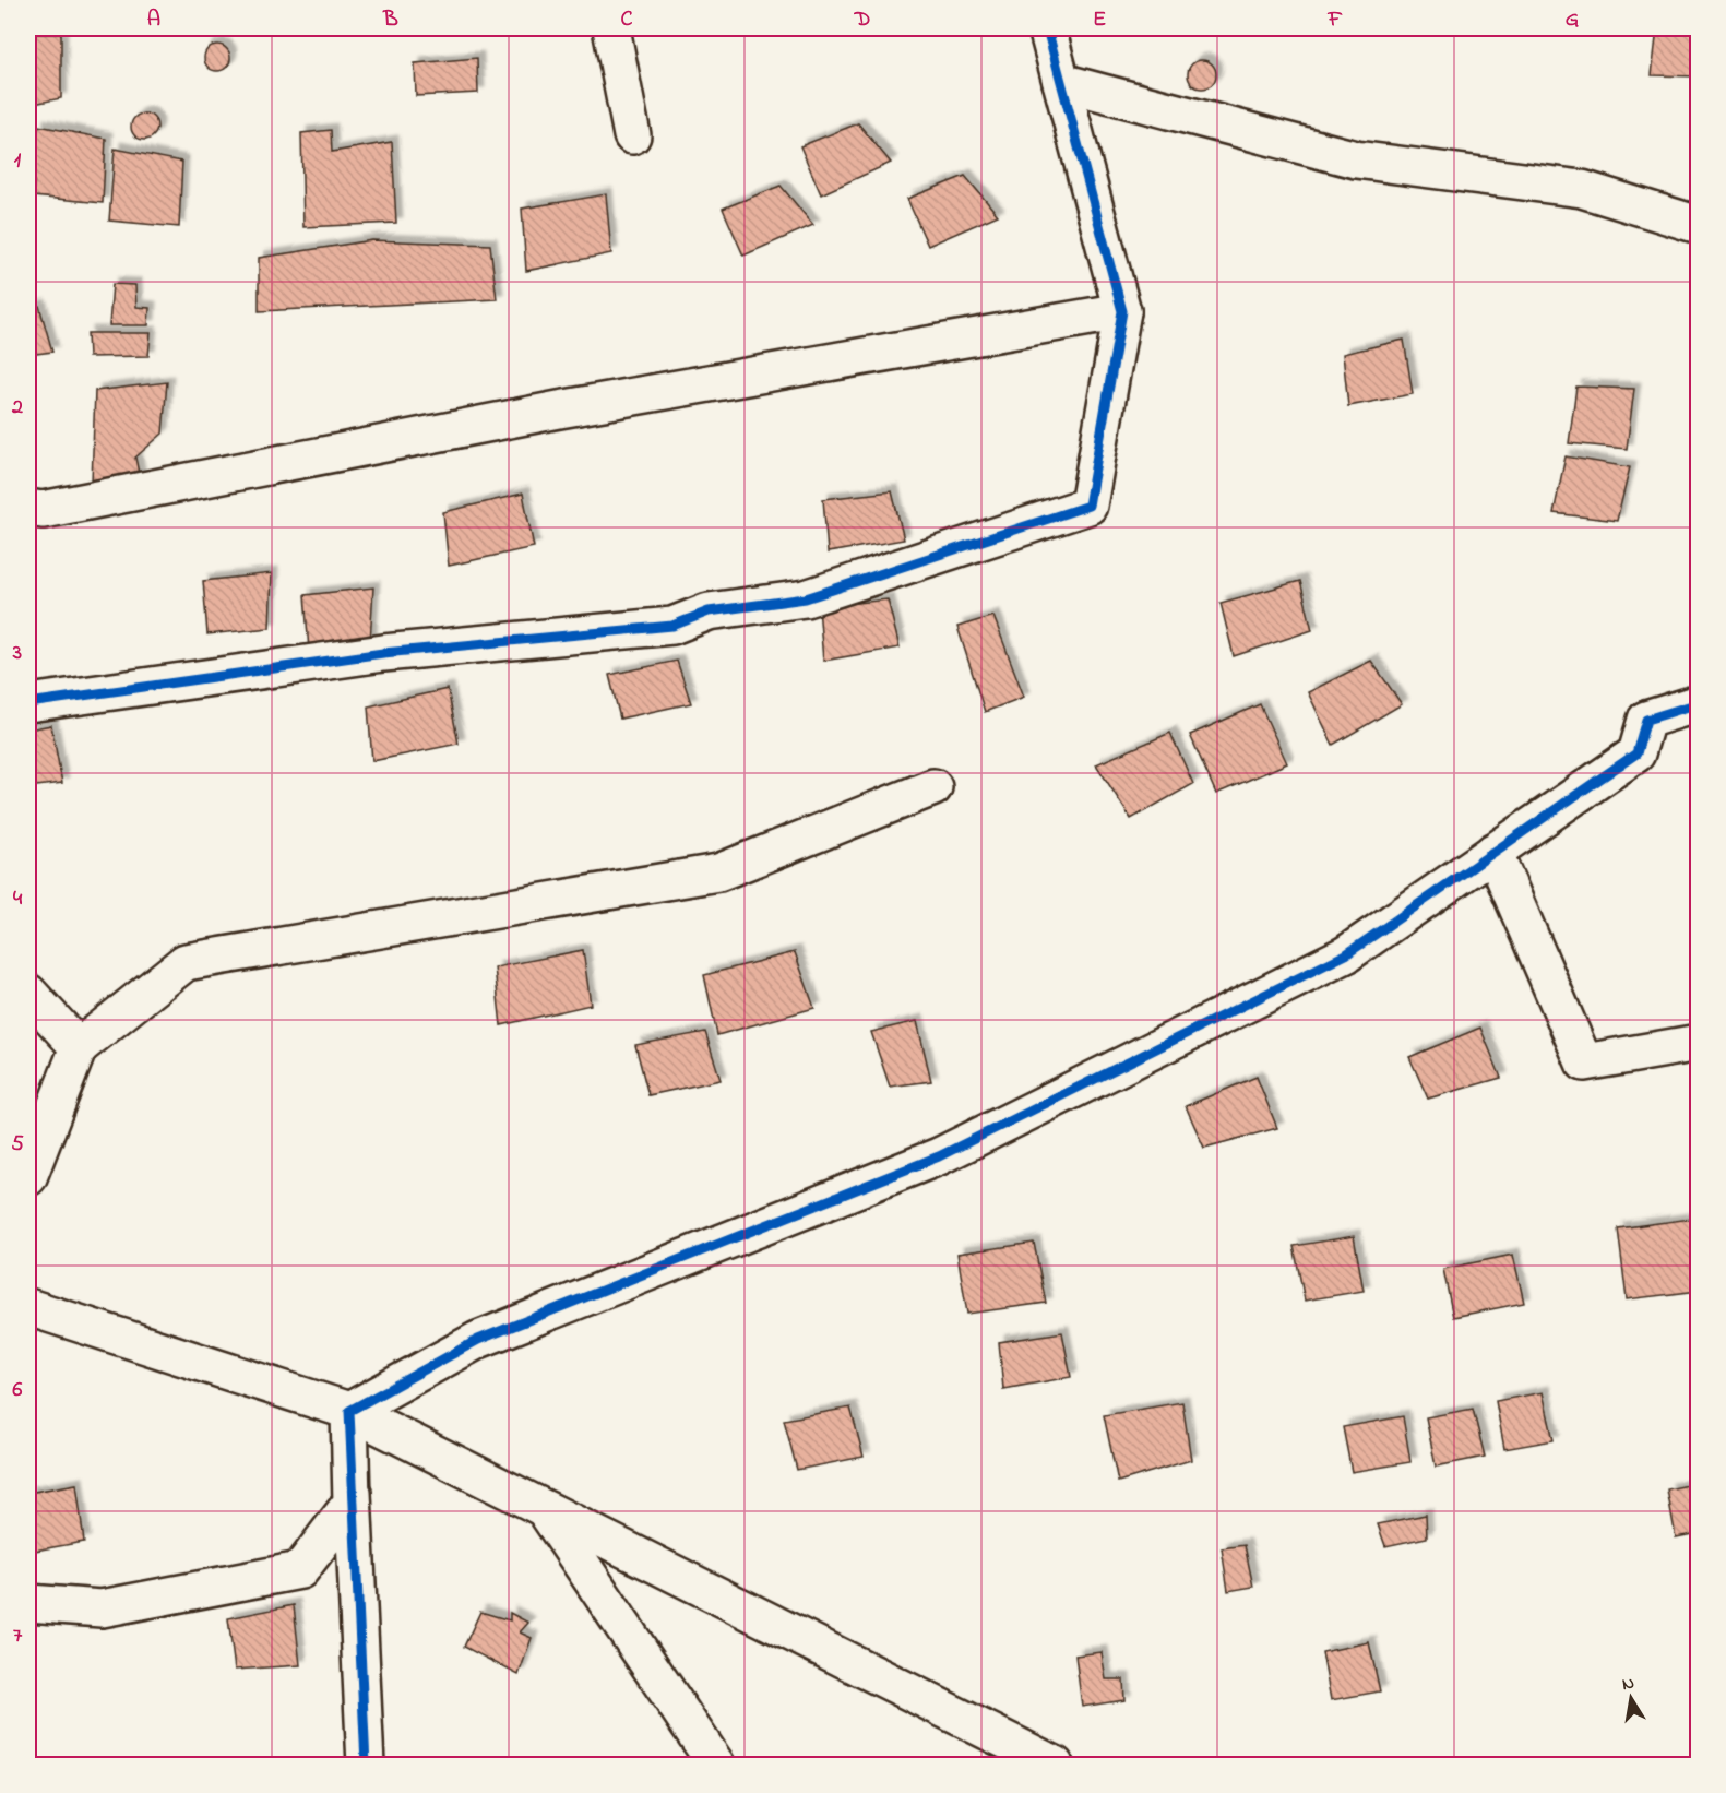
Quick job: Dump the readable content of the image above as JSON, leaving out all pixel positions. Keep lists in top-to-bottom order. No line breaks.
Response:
{"north":"top","grid":{"columns":["A","B","C","D","E","F","G"],"rows":["1","2","3","4","5","6","7"]}}
